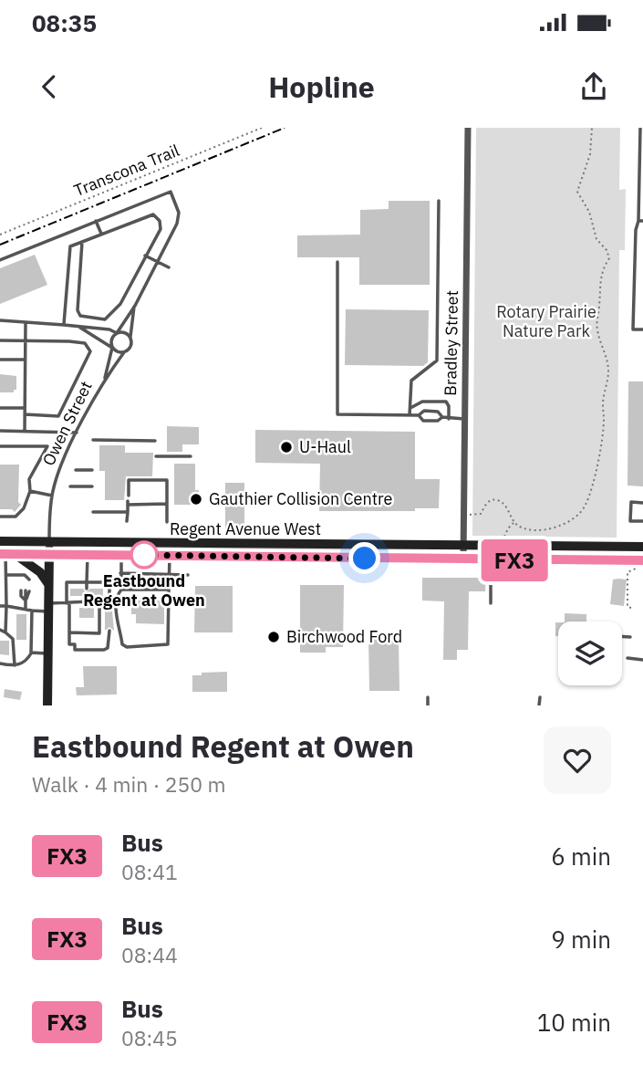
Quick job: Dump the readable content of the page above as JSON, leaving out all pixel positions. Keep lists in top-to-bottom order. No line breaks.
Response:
{"streets":{"main road":["Owen Street","Regent Avenue West"],"street":["Bradley Street"],"path":["Transcona Trail"]},"crossings":[["Bradley Street","Regent Avenue West"],["Owen Street","Regent Avenue West"]],"parks":["Rotary Prairie Nature Park"],"places":["U-Haul","Gauthier Collision Centre","Eastbound Regent at Owen","Birchwood Ford"],"lines":["bus line FX3"],"page":{"status":"08:35","header":"Hopline","on_map":"FX3","heading":["Eastbound Regent at Owen","Walk · 4 min · 250 m"],"list":[{"mark":"FX3","name":"Bus","note":"08:41","value":"6 min"},{"mark":"FX3","name":"Bus","note":"08:44","value":"9 min"},{"mark":"FX3","name":"Bus","note":"08:45","value":"10 min"}]}}
